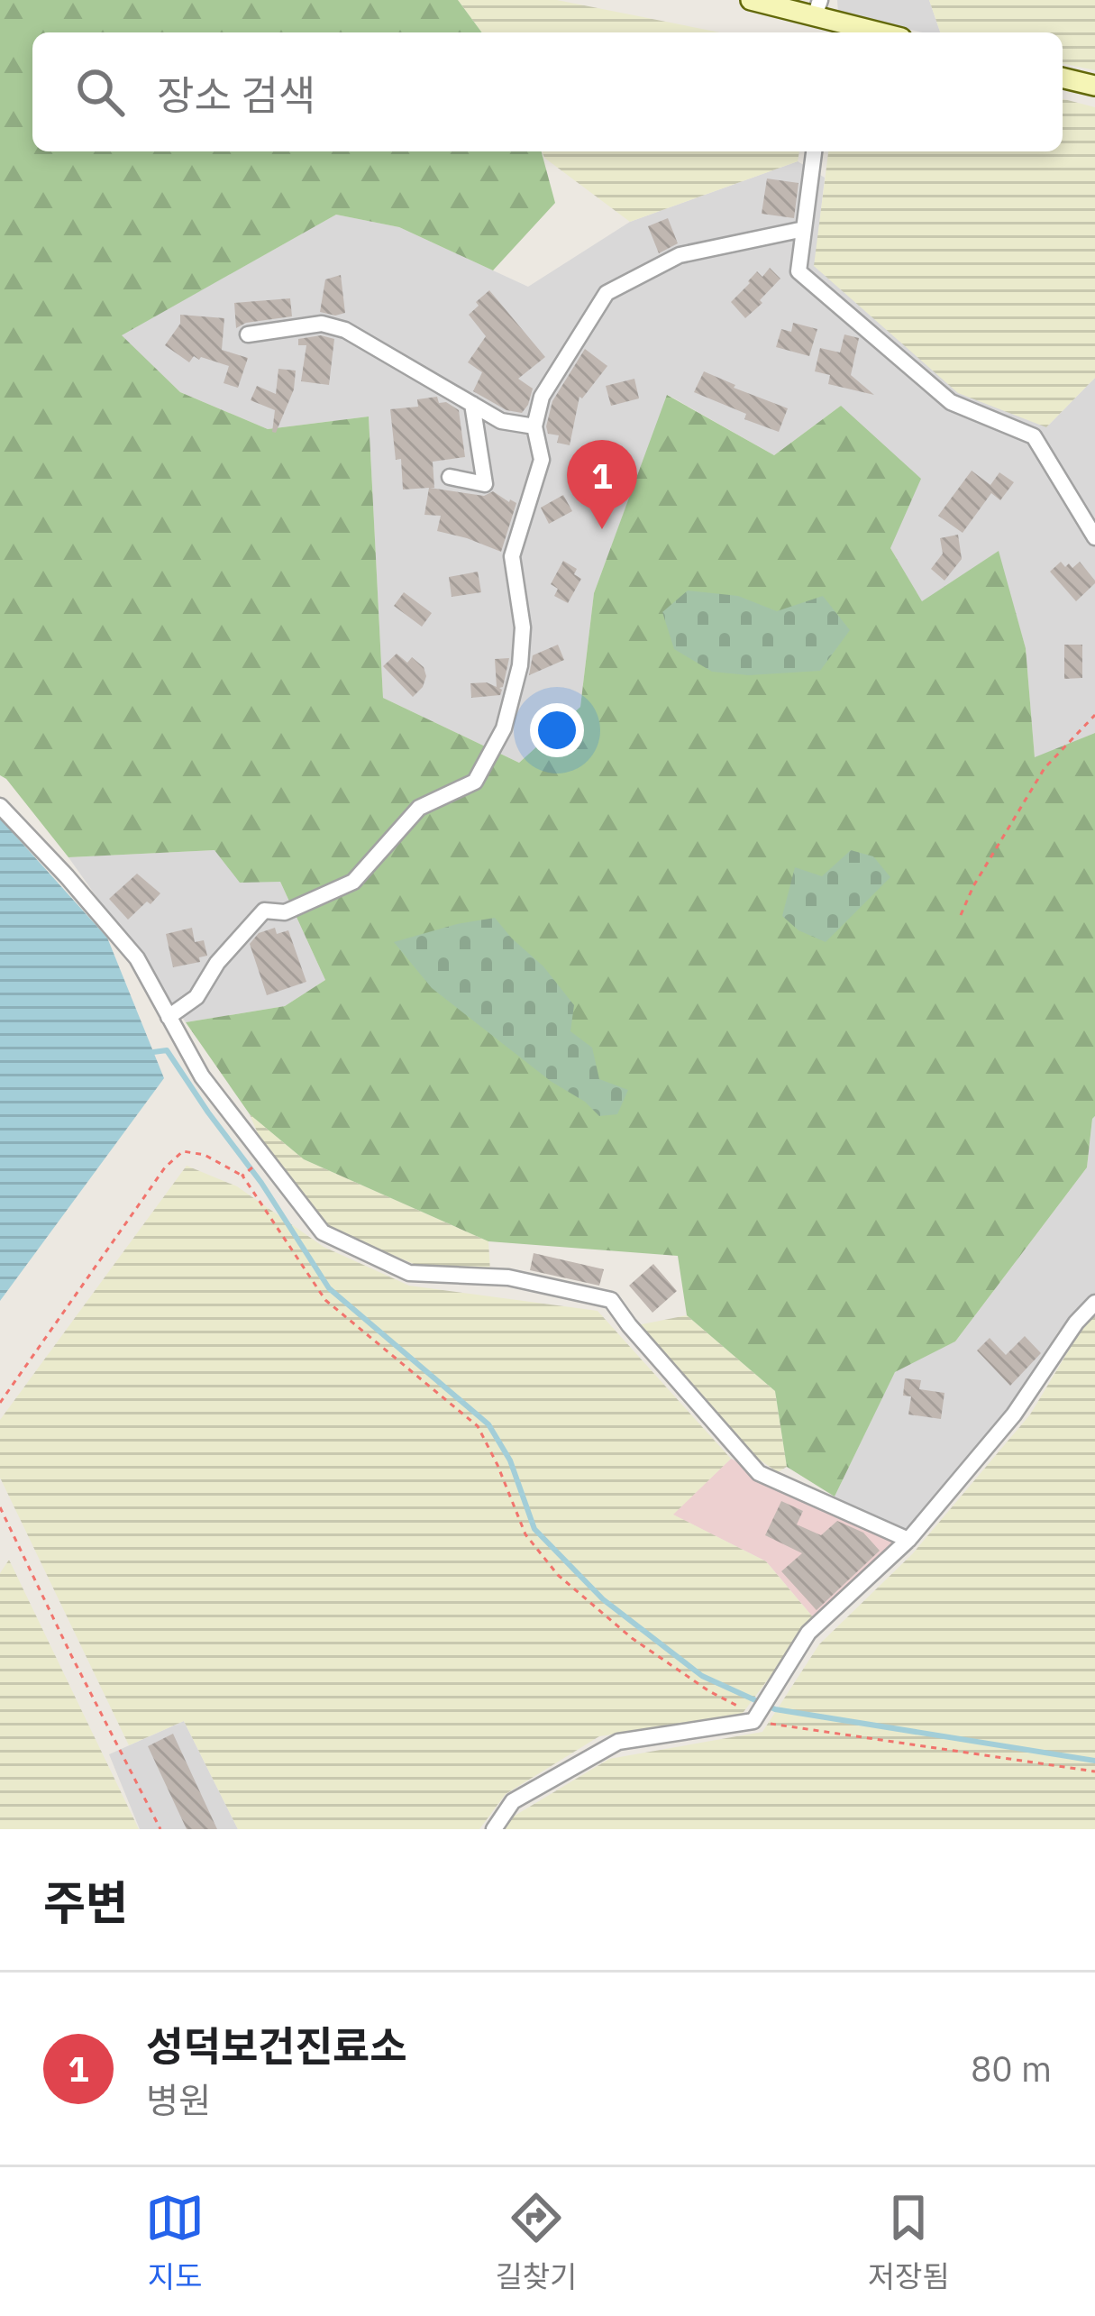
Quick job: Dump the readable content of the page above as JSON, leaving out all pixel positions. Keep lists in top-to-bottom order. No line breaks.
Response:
{"page":{"search":"장소 검색","pins":"1","heading":"주변","list":[{"mark":"1","name":"성덕보건진료소","note":"병원","value":"80 m"}],"nav":["지도","길찾기","저장됨"]}}
